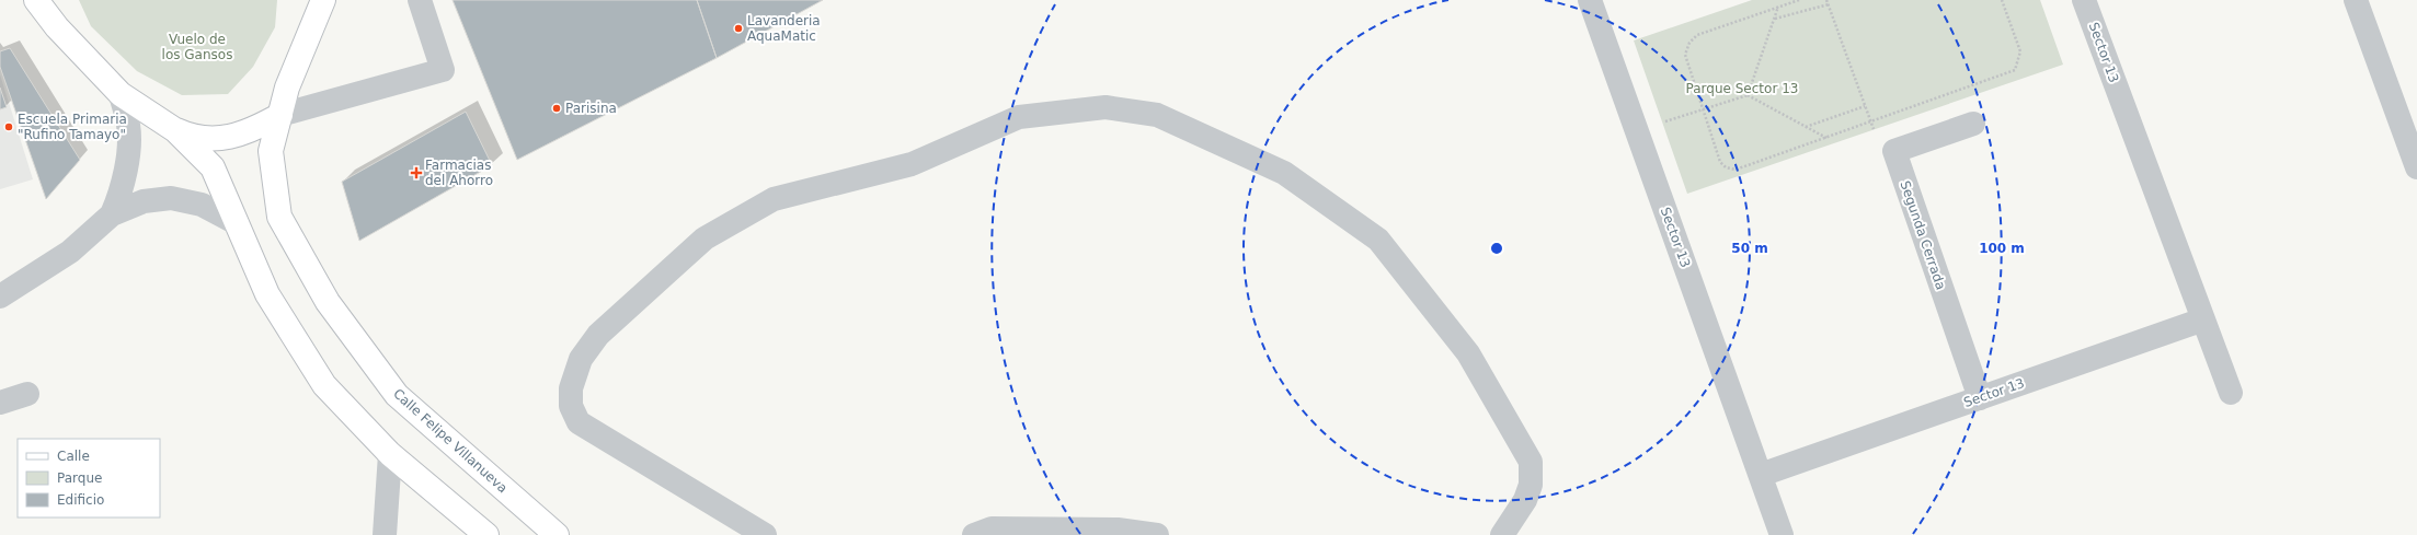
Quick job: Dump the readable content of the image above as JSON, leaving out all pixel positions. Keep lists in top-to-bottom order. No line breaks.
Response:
{"streets":{"main road":["Calle Felipe Villanueva"],"street":["Sector 13","Segunda Cerrada"]},"crossings":[["Sector 13","Segunda Cerrada"]],"parks":["Vuelo de los Gansos","Parque Sector 13"],"places":{"other":["Lavanderia AquaMatic","Parisina","Escuela Primaria \"Rufino Tamayo\""],"health":["Farmacias del Ahorro"]},"legend":["Calle","Parque","Edificio"],"rings":["50 m","100 m"]}
